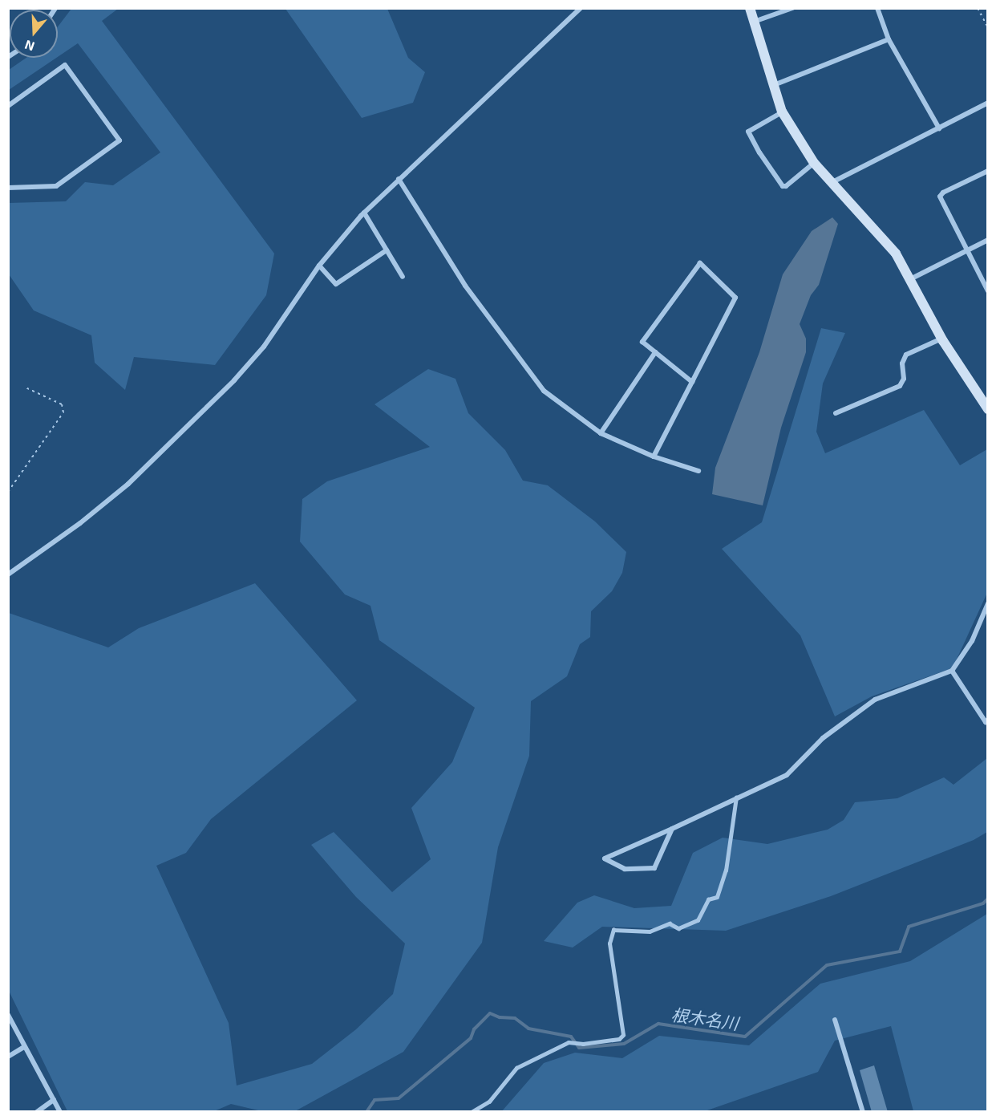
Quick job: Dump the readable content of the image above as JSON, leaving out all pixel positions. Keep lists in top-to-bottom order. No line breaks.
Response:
{"water":["根木名川"],"north":"bottom"}
